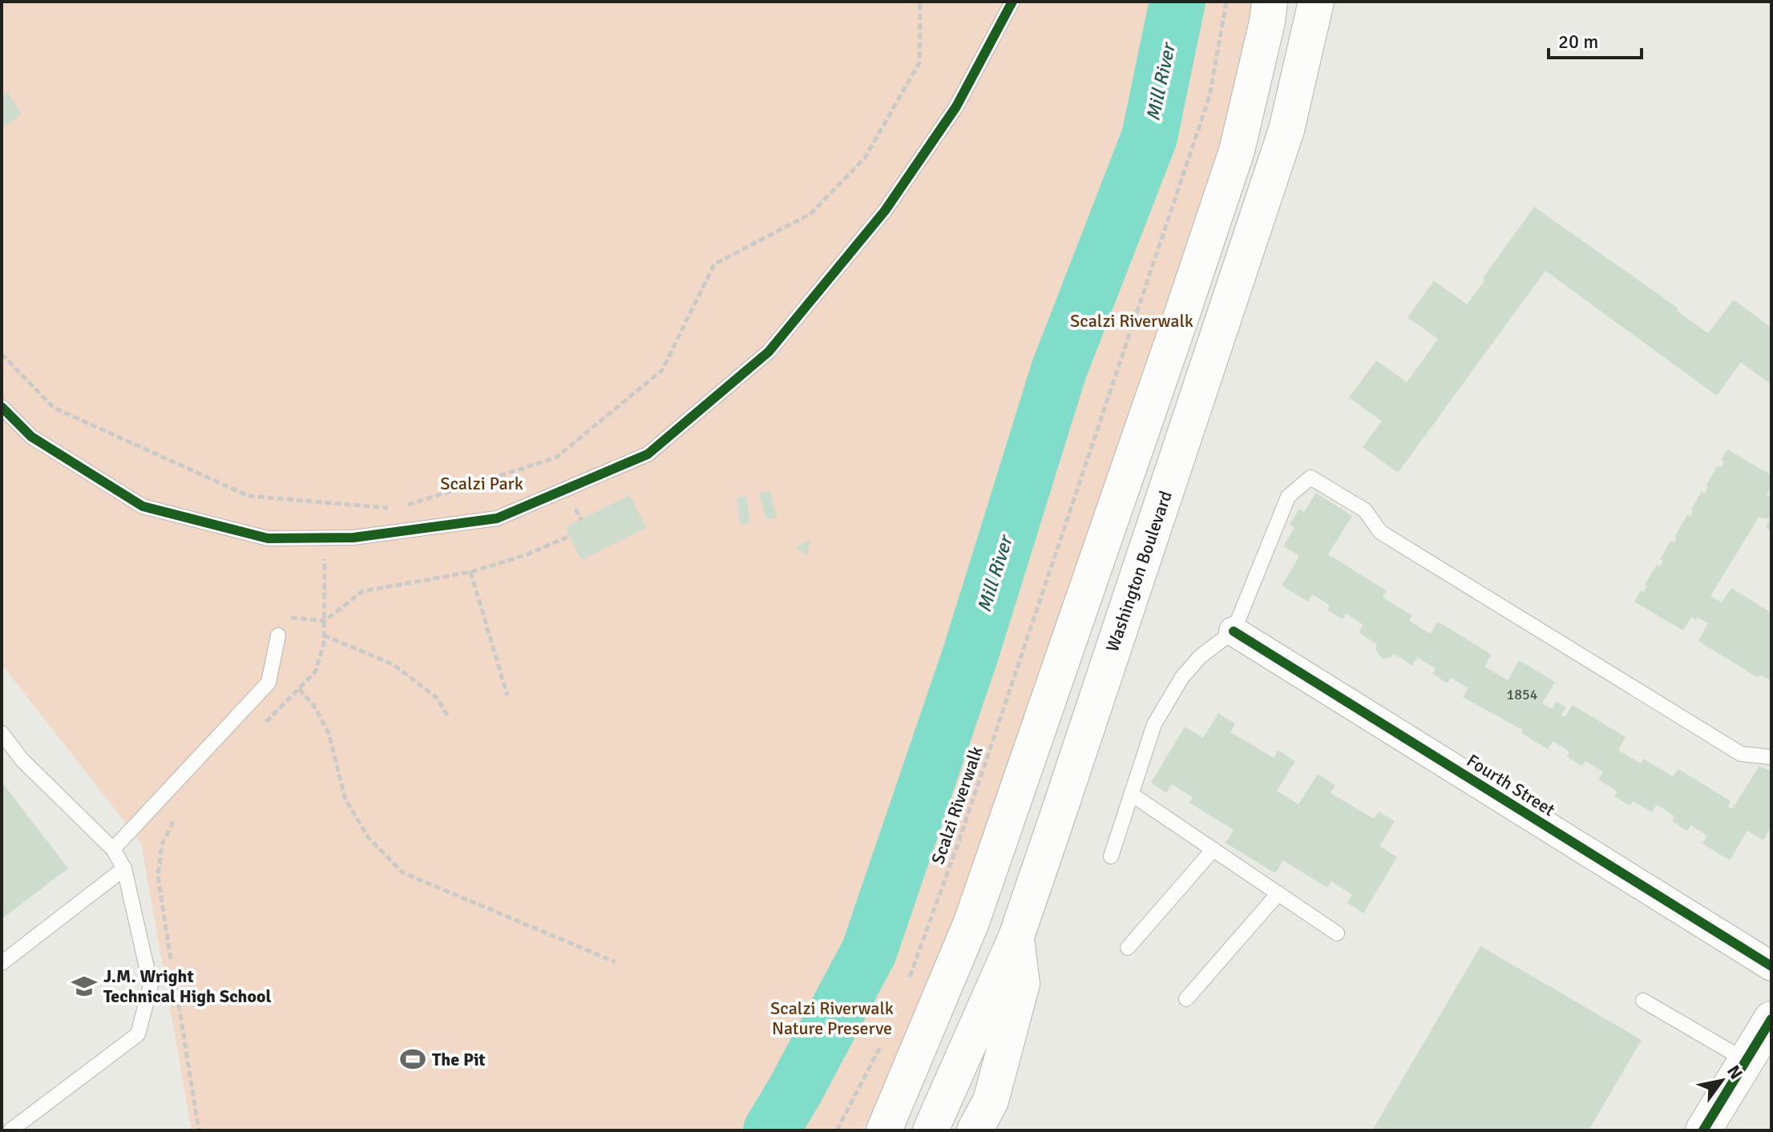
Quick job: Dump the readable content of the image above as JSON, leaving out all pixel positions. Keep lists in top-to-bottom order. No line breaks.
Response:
{"streets":{"main road":["Washington Boulevard"],"street":["Fourth Street"],"path":["Scalzi Riverwalk"]},"water":["Mill River"],"parks":["Scalzi Riverwalk","Scalzi Park","Scalzi Riverwalk Nature Preserve"],"places":{"school or university":["J.M. Wright Technical High School"],"sports":["The Pit"]},"house_numbers":["1854"],"scale_bar":"20 m","north":"top right"}
